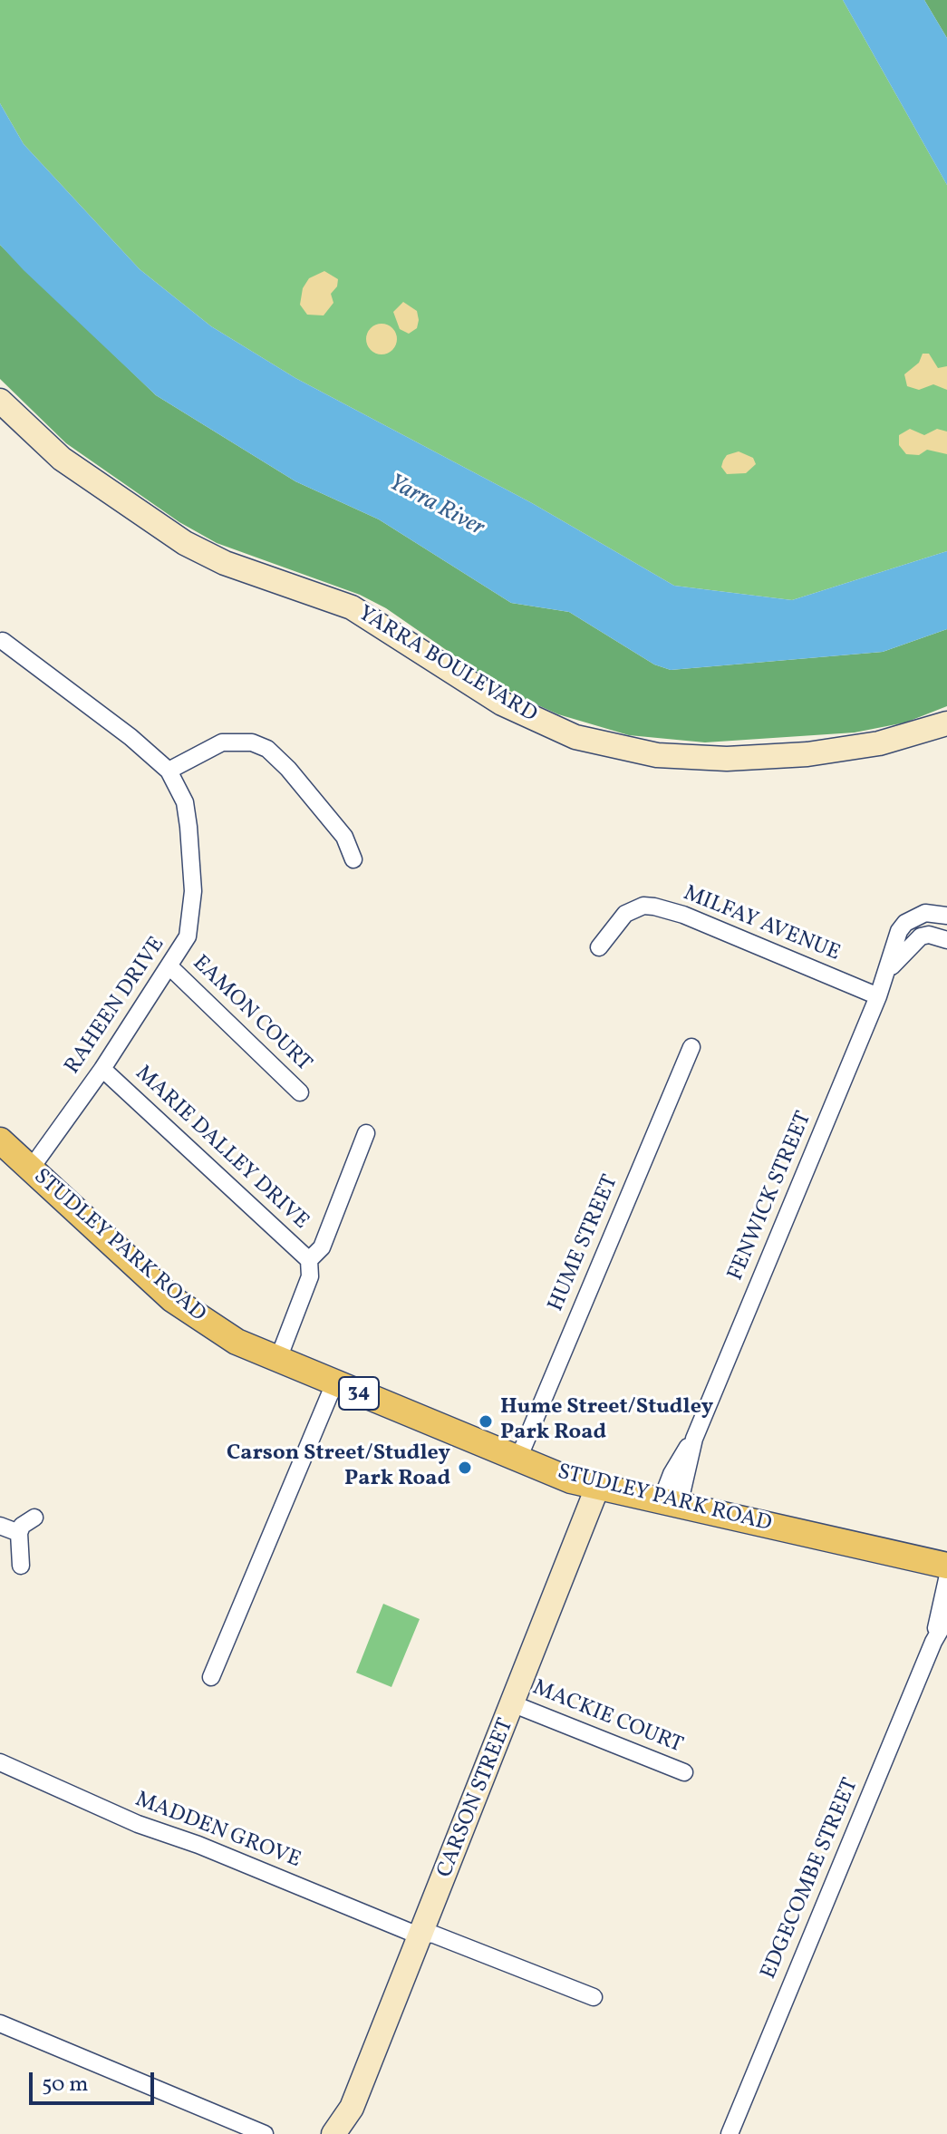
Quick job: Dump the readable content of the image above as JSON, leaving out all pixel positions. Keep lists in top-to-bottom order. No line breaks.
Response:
{"streets":{"main road":["YARRA BOULEVARD","STUDLEY PARK ROAD","34","CARSON STREET"],"street":["MILFAY AVENUE","RAHEEN DRIVE","EAMON COURT","MARIE DALLEY DRIVE","FENWICK STREET","HUME STREET","MACKIE COURT","MADDEN GROVE","EDGECOMBE STREET"]},"crossings":[["MILFAY AVENUE","FENWICK STREET"],["RAHEEN DRIVE","EAMON COURT"],["RAHEEN DRIVE","MARIE DALLEY DRIVE"],["RAHEEN DRIVE","STUDLEY PARK ROAD"],["FENWICK STREET","STUDLEY PARK ROAD"],["HUME STREET","STUDLEY PARK ROAD"],["STUDLEY PARK ROAD","CARSON STREET"],["MACKIE COURT","CARSON STREET"],["CARSON STREET","MADDEN GROVE"]],"water":["Yarra River"],"places":["Hume Street/Studley Park Road","Carson Street/Studley Park Road"],"scale_bar":"50 m"}
